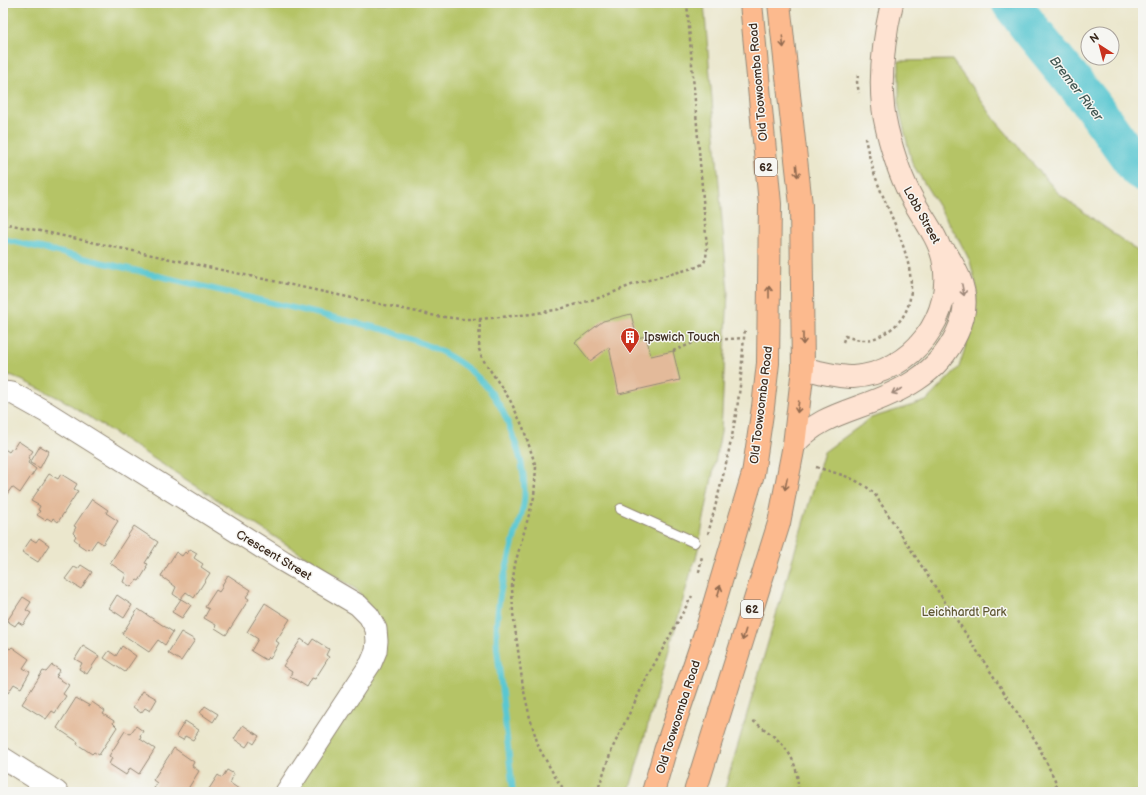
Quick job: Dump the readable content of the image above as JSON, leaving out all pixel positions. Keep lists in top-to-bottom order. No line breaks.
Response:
{"streets":{"main road":["Old Toowoomba Road","62","Lobb Street"],"street":["Crescent Street"]},"crossings":[["62","Lobb Street"]],"water":["Bremer River"],"parks":["Leichhardt Park"],"places":{"building":["Ipswich Touch"]},"north":"top left"}
